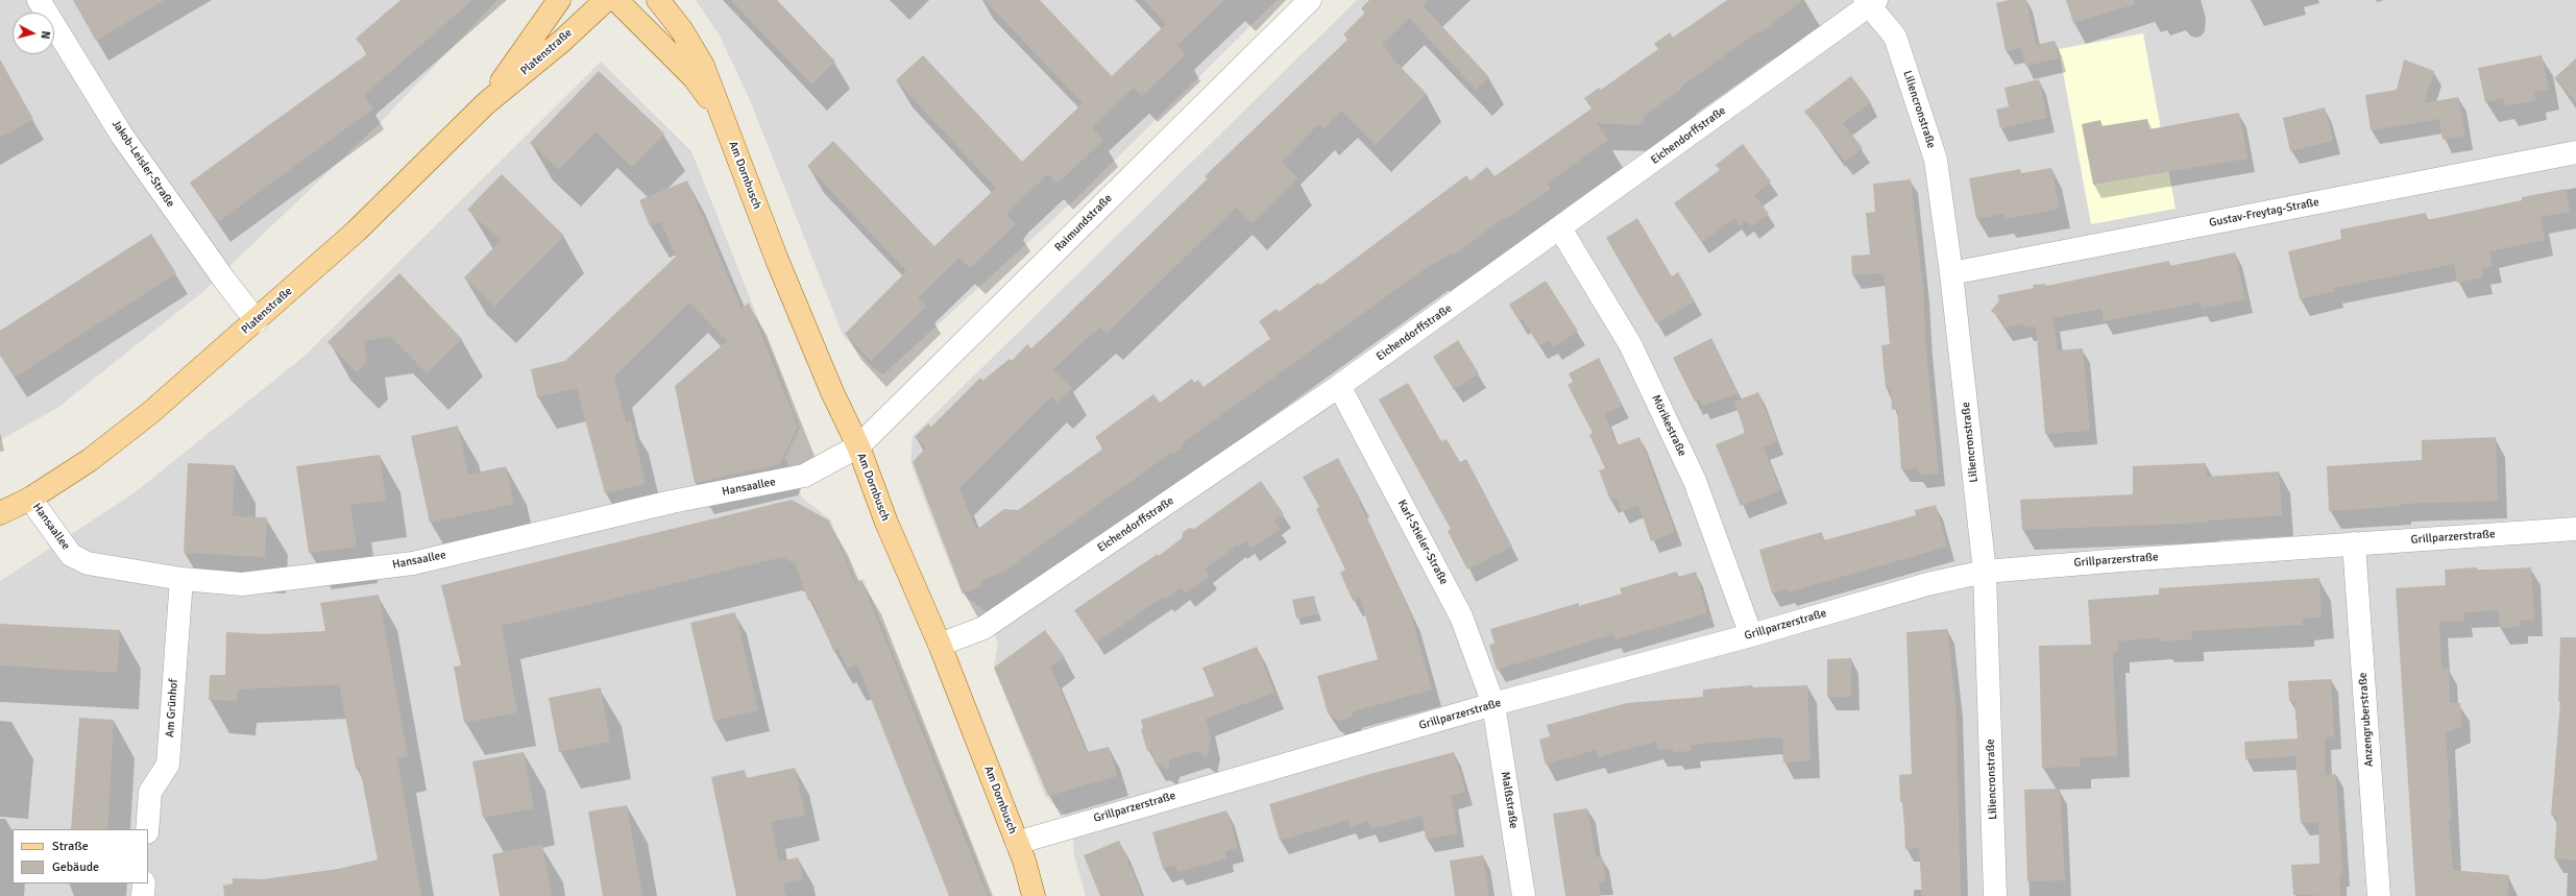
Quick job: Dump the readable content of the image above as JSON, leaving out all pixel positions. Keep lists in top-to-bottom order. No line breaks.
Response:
{"streets":{"main road":["Platenstraße","Am Dornbusch","Hansaallee"],"street":["Liliencronstraße","Eichendorffstraße","Jakob-Leisler-Straße","Gustav-Freytag-Straße","Raimundstraße","Mörikestraße","Grillparzerstraße","Karl-Stieler-Straße","Am Grünhof","Anzengruberstraße","Malßstraße"]},"crossings":[["Platenstraße","Jakob-Leisler-Straße"],["Platenstraße","Hansaallee"],["Liliencronstraße","Eichendorffstraße"],["Liliencronstraße","Gustav-Freytag-Straße"],["Liliencronstraße","Grillparzerstraße"],["Eichendorffstraße","Am Dornbusch"],["Eichendorffstraße","Mörikestraße"],["Eichendorffstraße","Karl-Stieler-Straße"],["Am Dornbusch","Raimundstraße"],["Am Dornbusch","Hansaallee"],["Am Dornbusch","Grillparzerstraße"],["Raimundstraße","Hansaallee"],["Mörikestraße","Grillparzerstraße"],["Hansaallee","Am Grünhof"],["Grillparzerstraße","Karl-Stieler-Straße"],["Grillparzerstraße","Anzengruberstraße"],["Grillparzerstraße","Malßstraße"],["Karl-Stieler-Straße","Malßstraße"]],"legend":["Straße","Gebäude"],"north":"right"}
